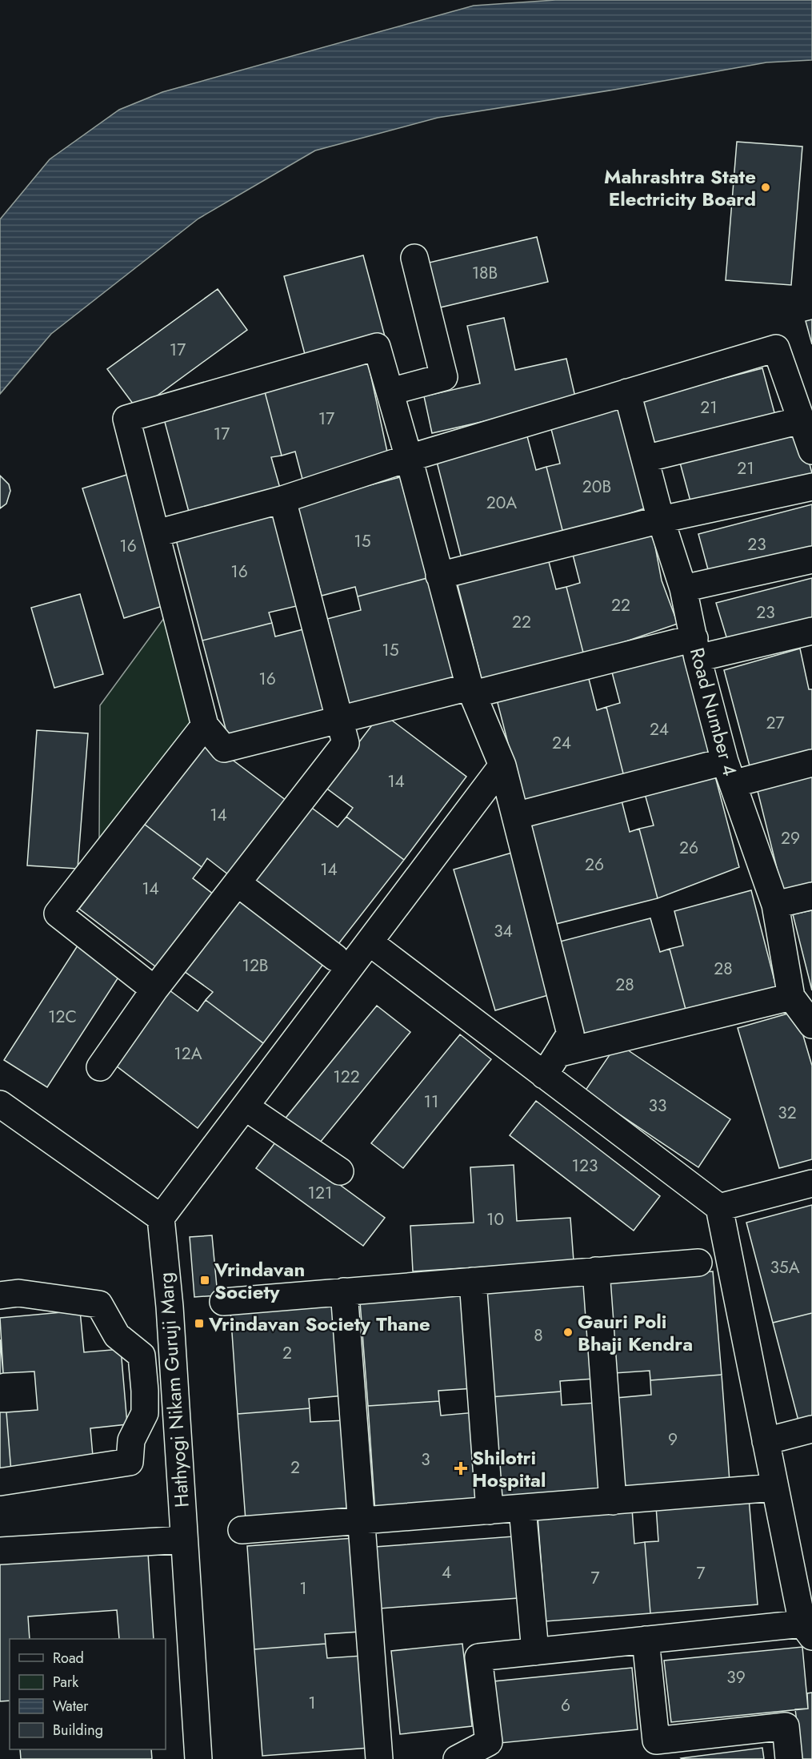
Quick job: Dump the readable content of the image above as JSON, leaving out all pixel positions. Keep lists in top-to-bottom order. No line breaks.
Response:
{"streets":{"street":["Road Number 4","Hathyogi Nikam Guruji Marg"]},"places":{"other":["Mahrashtra State Electricity Board","Gauri Poli Bhaji Kendra"],"transit":["Vrindavan Society","Vrindavan Society Thane"],"health":["Shilotri Hospital"]},"house_numbers":["18B","17","21","17","17","21","20B","20A","15","23","16","16","22","23","22","15","16","27","24","24","14","14","29","26","26","14","14","34","12B","28","28","12C","12A","122","11","33","32","123","121","10","35A","8","2","9","3","2","4","7","7","1","39","1","6"],"legend":["Road","Park","Water","Building"]}
